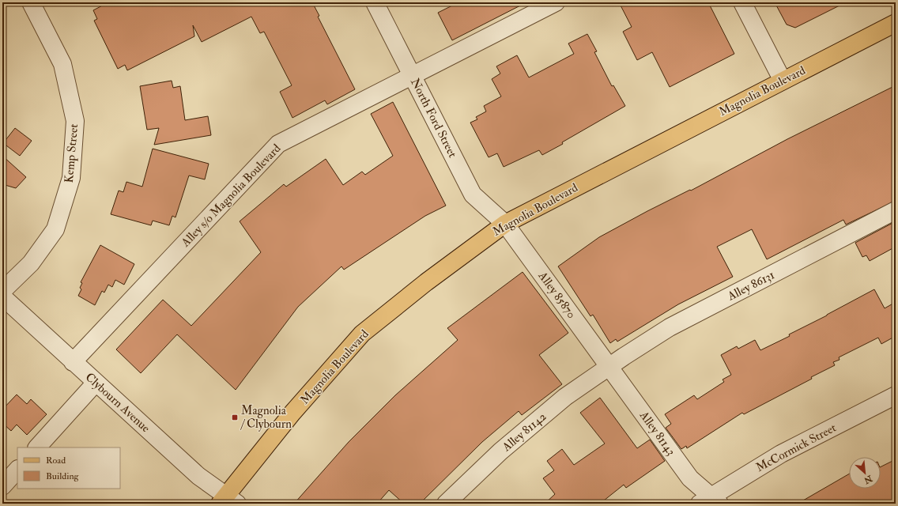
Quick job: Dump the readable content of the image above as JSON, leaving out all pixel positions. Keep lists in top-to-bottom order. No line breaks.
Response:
{"streets":{"main road":["Magnolia Boulevard"],"street":["North Ford Street","Kemp Street","Alley s/o Magnolia Boulevard","Alley 86131","Alley 85870","Clybourn Avenue","Alley 81142","Alley 81143","McCormick Street"]},"crossings":[["Magnolia Boulevard","North Ford Street"],["Magnolia Boulevard","Alley 85870"],["Magnolia Boulevard","Clybourn Avenue"],["North Ford Street","Alley s/o Magnolia Boulevard"],["North Ford Street","Alley 85870"],["Alley s/o Magnolia Boulevard","Clybourn Avenue"],["Alley 86131","Alley 85870"],["Alley 86131","Alley 81142"],["Alley 86131","Alley 81143"],["Alley 85870","Alley 81142"],["Alley 85870","Alley 81143"],["Alley 81142","Alley 81143"],["Alley 81143","McCormick Street"]],"places":{"transit":["Magnolia / Clybourn"]},"legend":["Road","Building"],"north":"bottom right"}
